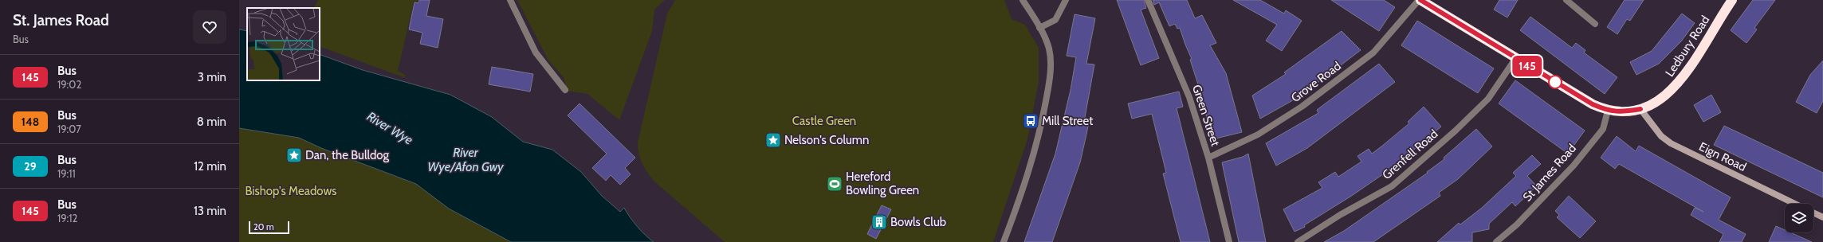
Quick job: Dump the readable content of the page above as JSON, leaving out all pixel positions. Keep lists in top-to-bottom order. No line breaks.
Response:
{"streets":{"highway":["Ledbury Road"],"main road":["Eign Road"],"street":["Grove Road","Green Street","Grenfell Road","St James Road"]},"crossings":[["Ledbury Road","Eign Road"],["Ledbury Road","St James Road"],["Grove Road","Green Street"]],"water":["River Wye","River Wye/Afon Gwy"],"parks":["Castle Green","Bishop's Meadows"],"places":{"bus stop":["Mill Street"],"place":["Nelson's Column","Dan, the Bulldog"],"sports":["Hereford Bowling Green"],"building":["Bowls Club"]},"lines":["bus line 145"],"scale_bar":"20 m","page":{"heading":["St. James Road","Bus"],"on_map":"145","list":[{"mark":"145","name":"Bus","note":"19:02","value":"3 min"},{"mark":"148","name":"Bus","note":"19:07","value":"8 min"},{"mark":"29","name":"Bus","note":"19:11","value":"12 min"},{"mark":"145","name":"Bus","note":"19:12","value":"13 min"}],"scale":"20 m"}}
